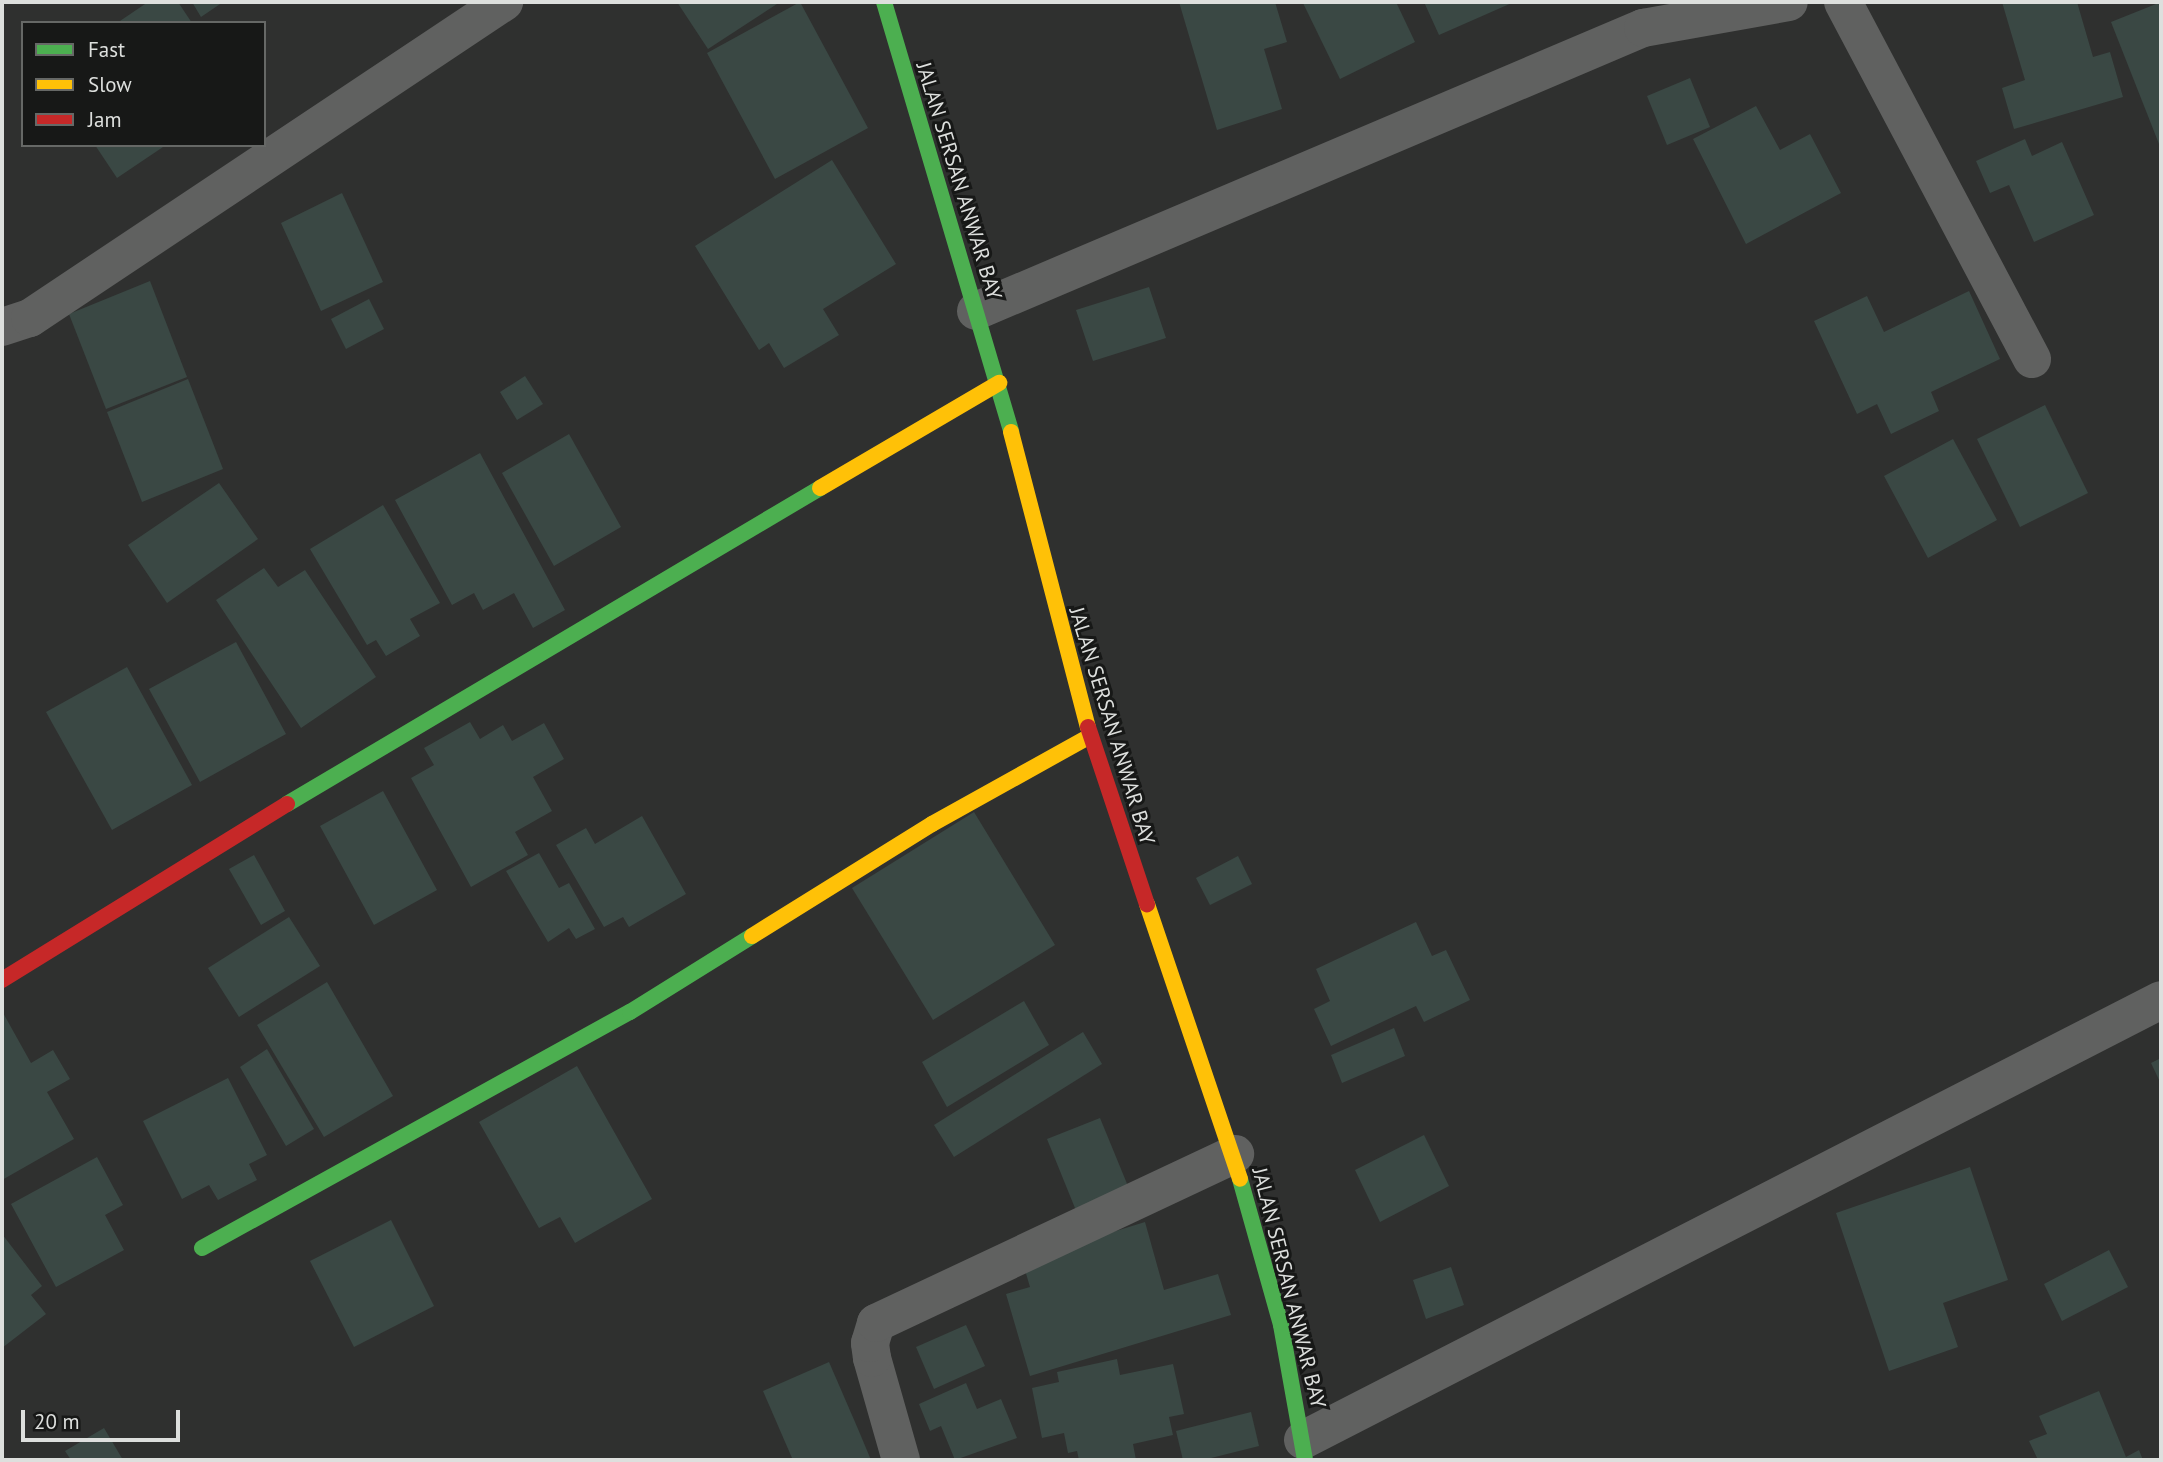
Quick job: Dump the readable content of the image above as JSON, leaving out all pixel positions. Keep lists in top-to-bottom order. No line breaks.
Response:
{"streets":{"street":["JALAN SERSAN ANWAR BAY"]},"legend":["Fast","Slow","Jam"],"scale_bar":"20 m"}
